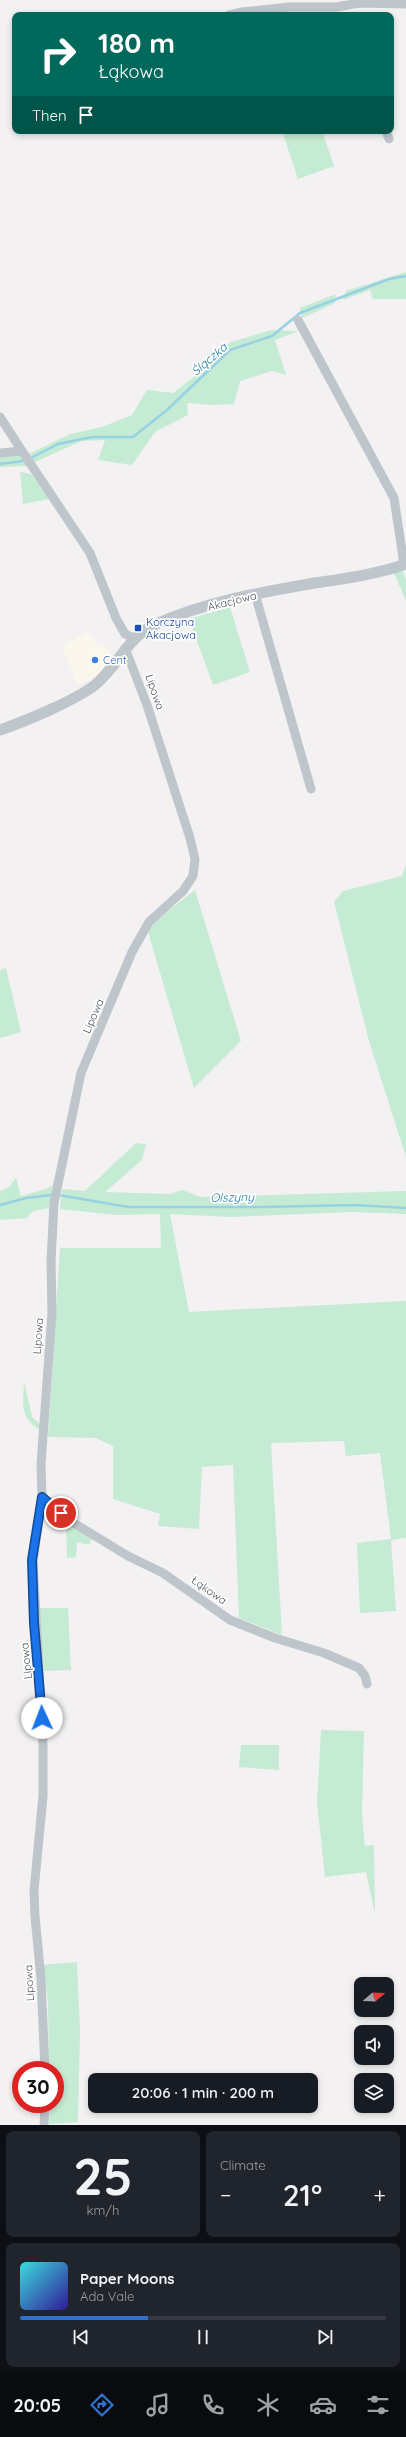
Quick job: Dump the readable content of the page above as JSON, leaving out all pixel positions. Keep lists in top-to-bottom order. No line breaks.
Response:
{"streets":{"street":["Akacjowa","Lipowa","Łąkowa"]},"crossings":[["Akacjowa","Lipowa"],["Lipowa","Łąkowa"]],"water":["Ślączka","Olszyny"],"places":{"transit":["Korczyna Akacjowa"],"other":["Cent"]},"north":"right","page":{"turn":["180 m","Łąkowa"],"then":"Then","limit":"30","trip":"20:06 · 1 min · 200 m","tile":[["25","km/h"],"Climate"],"heat":["−","21°","+"],"song":["Paper Moons","Ada Vale"],"tabs":"20:05"}}
